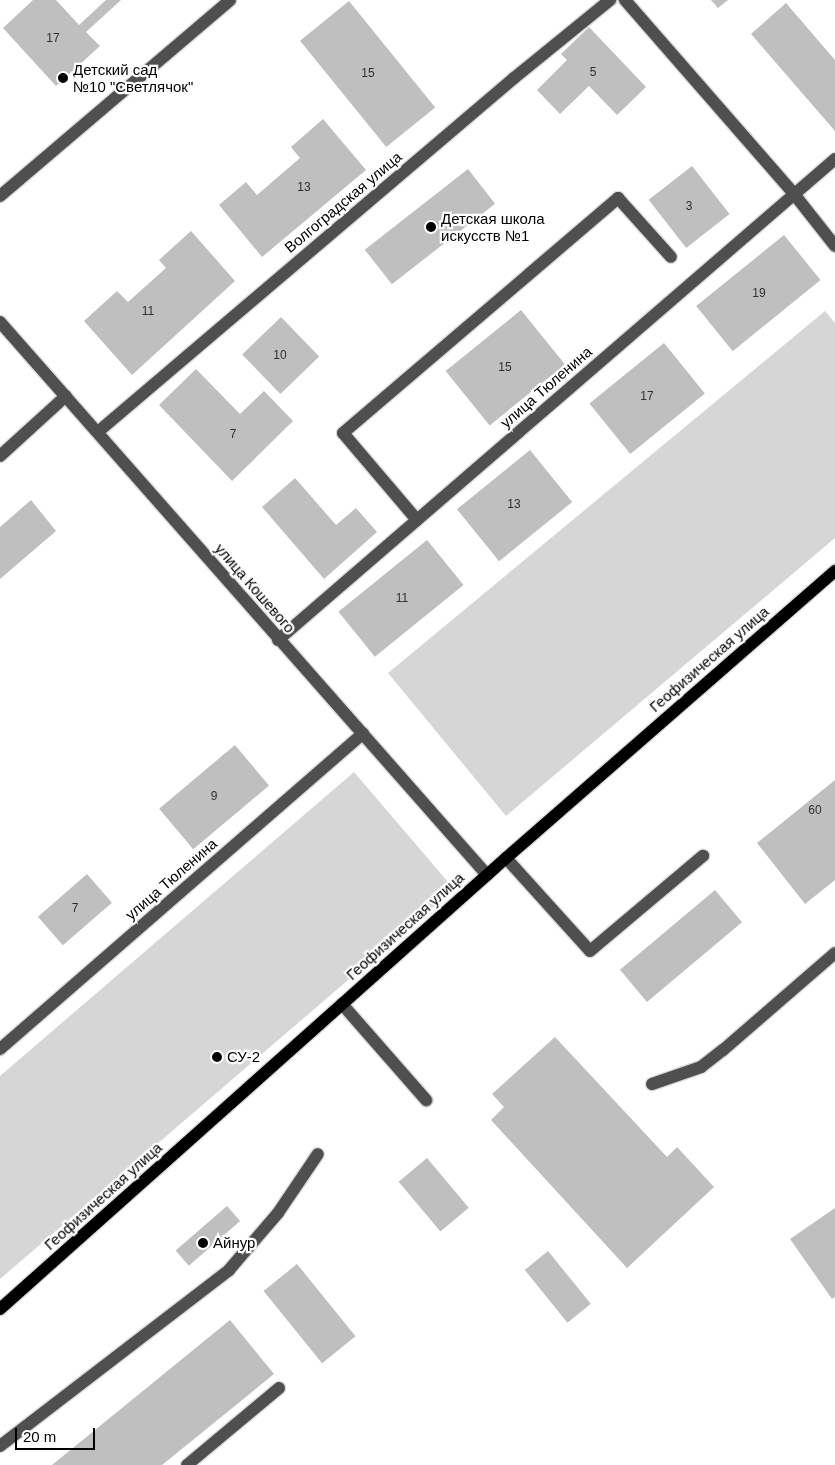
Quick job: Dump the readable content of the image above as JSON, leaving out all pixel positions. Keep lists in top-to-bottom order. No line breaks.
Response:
{"streets":{"main road":["Геофизическая улица"],"street":["Волгоградская улица","улица Тюленина","улица Кошевого"]},"crossings":[["Волгоградская улица","улица Кошевого"],["улица Тюленина","улица Кошевого"],["улица Кошевого","Геофизическая улица"]],"places":["Детский сад №10 \"Светлячок\"","Детская школа искусств №1","СУ-2","Айнур"],"house_numbers":["17","5","15","13","3","19","11","10","15","17","7","13","11","9","60","7"],"scale_bar":"20 m"}
